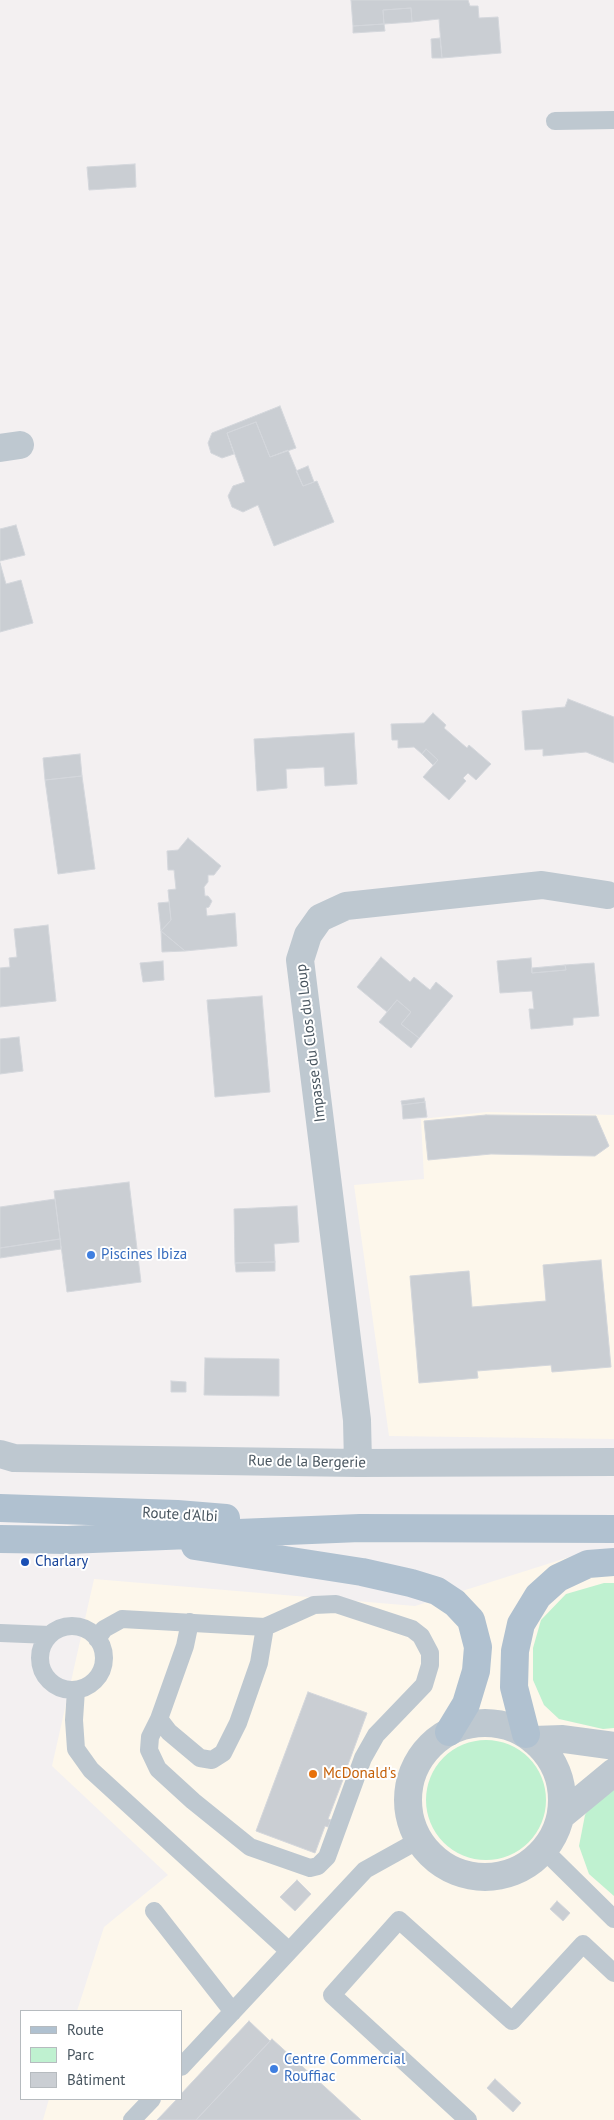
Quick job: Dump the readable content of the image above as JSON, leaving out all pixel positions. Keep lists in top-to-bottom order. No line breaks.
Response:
{"streets":{"main road":["Route d'Albi"],"street":["Impasse du Clos du Loup","Rue de la Bergerie"]},"crossings":[["Impasse du Clos du Loup","Rue de la Bergerie"]],"places":["Piscines Ibiza","Charlary","McDonald's","Centre Commercial Rouffiac"],"legend":["Route","Parc","Bâtiment"]}
